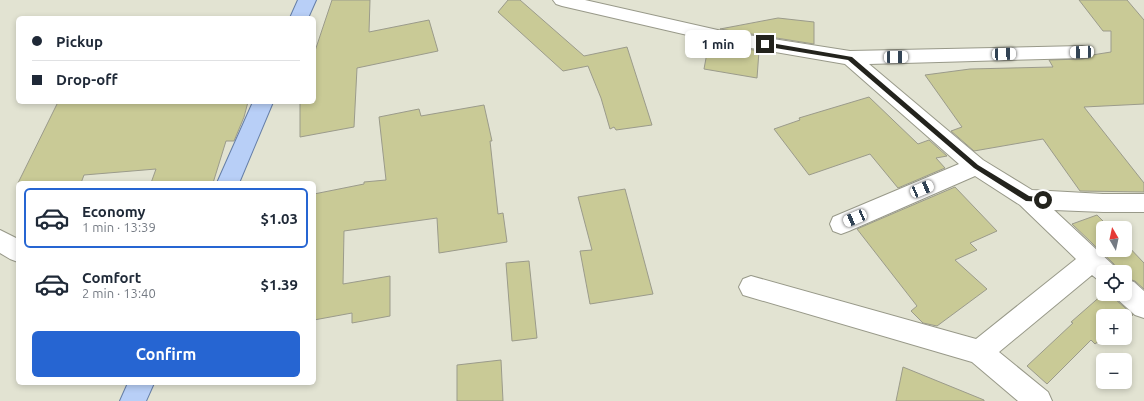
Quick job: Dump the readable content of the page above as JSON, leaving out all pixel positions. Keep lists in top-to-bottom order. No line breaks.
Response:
{"north":"top","page":{"banner":["Pickup","Drop-off"],"bubble":"1 min","list":[{"name":"Economy","note":"1 min · 13:39","value":"$1.03"},{"name":"Comfort","note":"2 min · 13:40","value":"$1.39"}],"map_buttons":["+","−"],"buttons":"Confirm"}}
